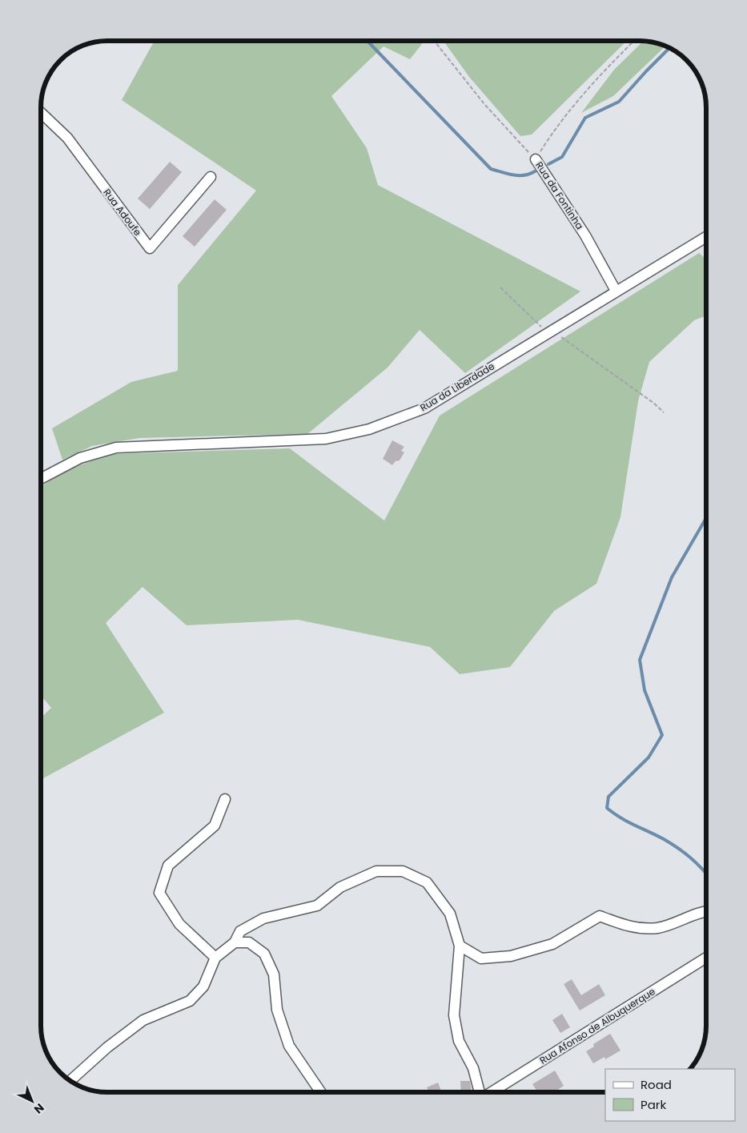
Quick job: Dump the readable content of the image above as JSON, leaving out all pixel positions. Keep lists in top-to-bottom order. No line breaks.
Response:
{"streets":{"street":["Rua da Fontinha","Rua Adoufe","Rua da Liberdade","Rua Afonso de Albuquerque"]},"crossings":[["Rua da Fontinha","Rua da Liberdade"]],"legend":["Road","Park"],"north":"bottom right"}
